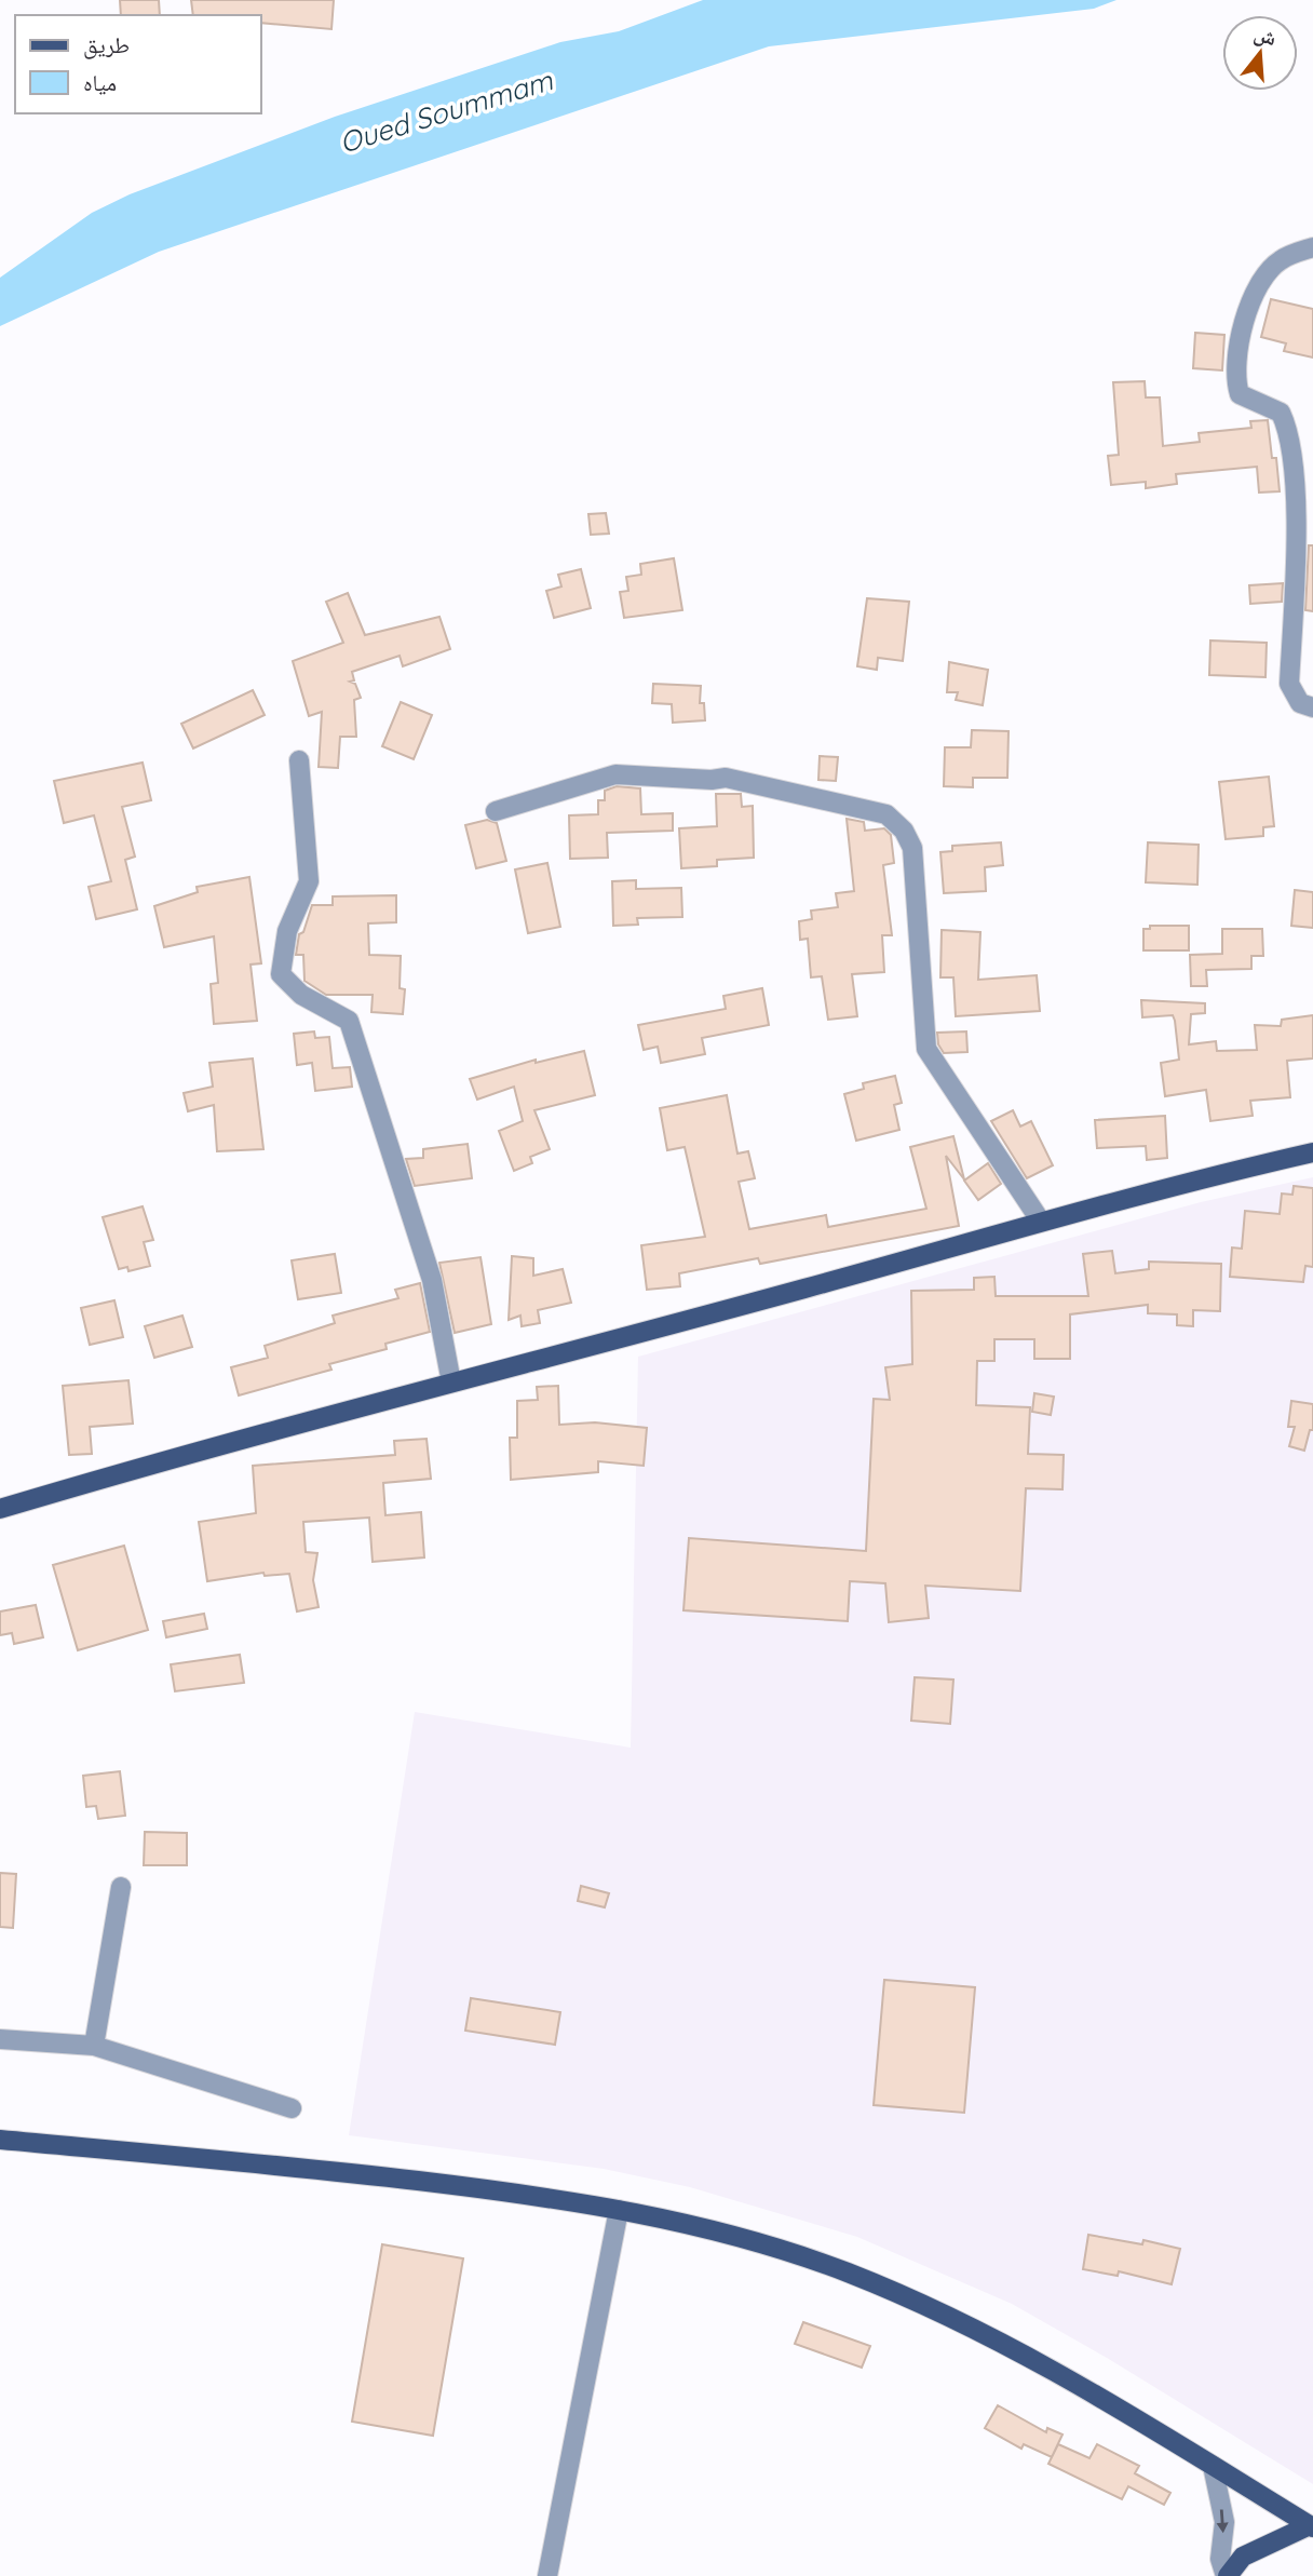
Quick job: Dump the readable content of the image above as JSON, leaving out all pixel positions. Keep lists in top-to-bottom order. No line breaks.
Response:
{"water":["Oued Soummam"],"legend":["طريق","مياه"],"north":"top"}
